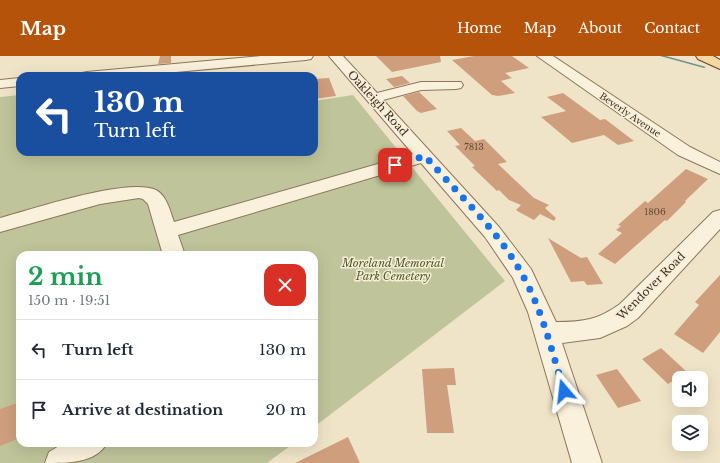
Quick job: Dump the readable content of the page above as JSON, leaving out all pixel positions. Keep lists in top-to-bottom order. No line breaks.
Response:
{"streets":{"street":["Oakleigh Road","Beverly Avenue","Wendover Road"]},"crossings":[["Oakleigh Road","Wendover Road"]],"parks":["Moreland Memorial Park Cemetery"],"house_numbers":["7813","1806"],"page":{"header":"Map","nav":["Home","Map","About","Contact"],"turn":["130 m","Turn left"],"heading":["2 min","150 m · 19:51"],"list":[{"name":"Turn left","value":"130 m"},{"name":"Arrive at destination","value":"20 m"}]}}
